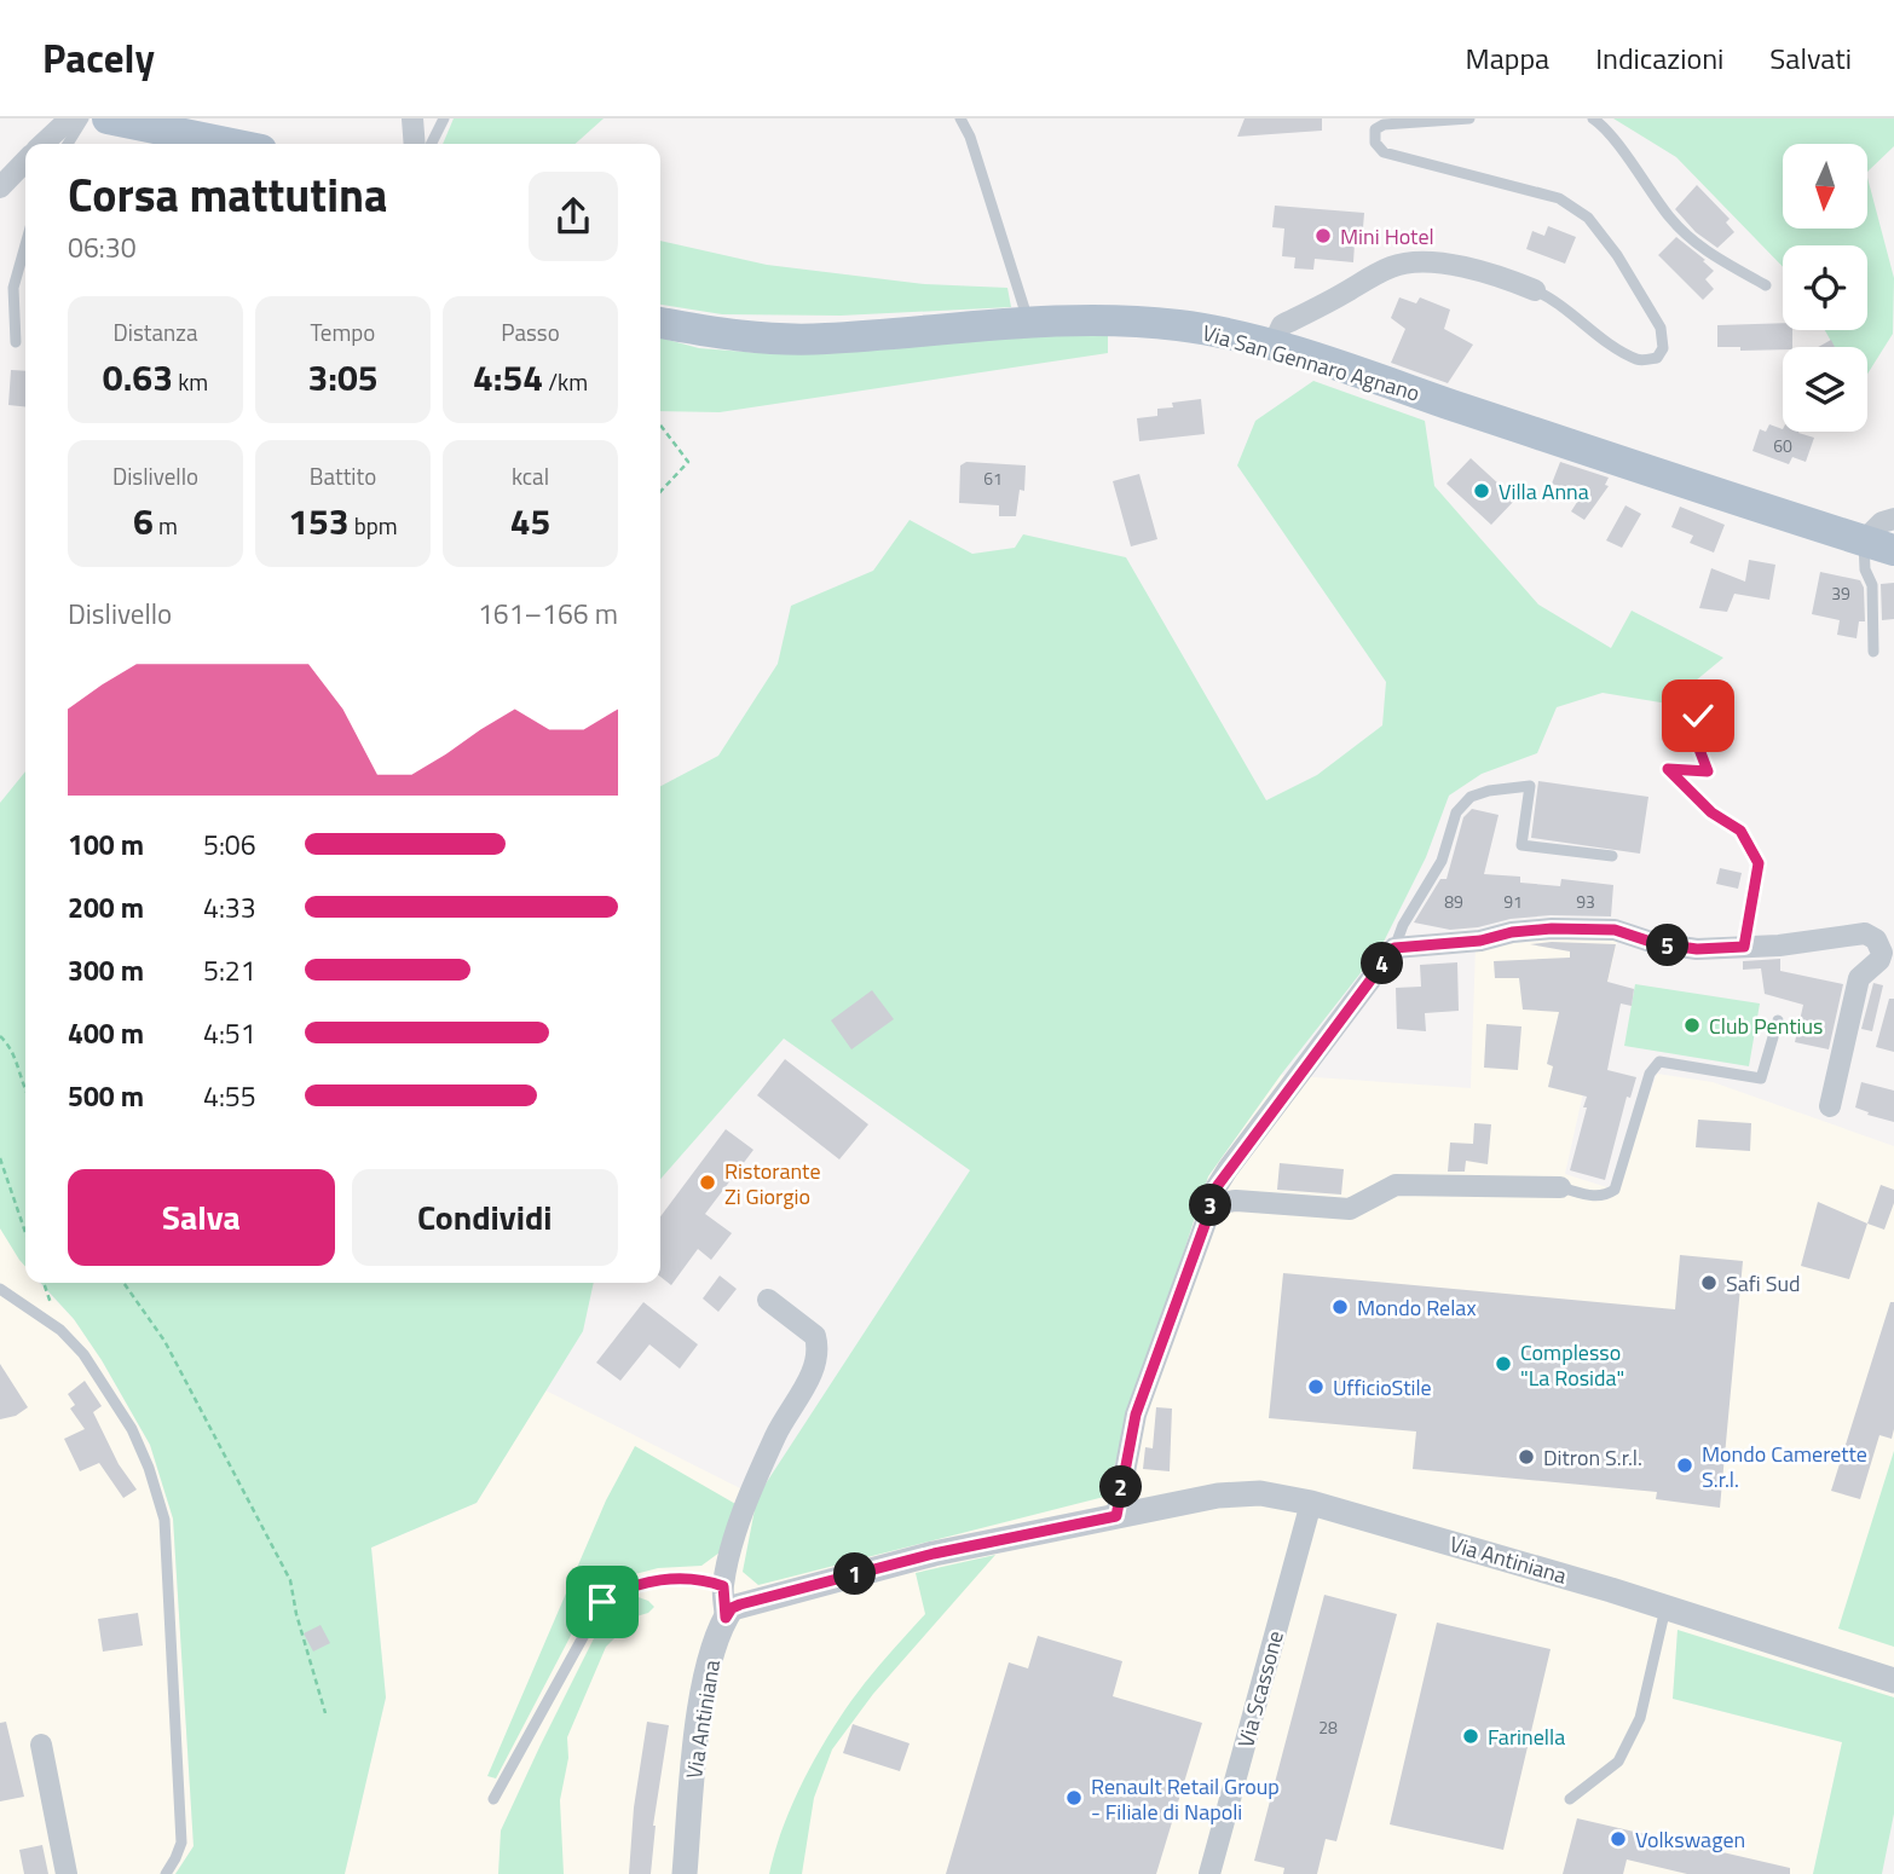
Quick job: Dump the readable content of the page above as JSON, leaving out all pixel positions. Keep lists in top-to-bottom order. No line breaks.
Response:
{"streets":{"main road":["Via San Gennaro Agnano"],"street":["Via Antiniana","Via Scassone"]},"crossings":[["Via Antiniana","Via Scassone"]],"places":["Mini Hotel","Villa Anna","Club Pentius","Ristorante Zi Giorgio","Safi Sud","Mondo Relax","Complesso \"La Rosida\"","UfficioStile","Ditron S.r.l.","Mondo Camerette S.r.l.","Farinella","Renault Retail Group - Filiale di Napoli","Volkswagen"],"house_numbers":["60","61","39","89","91","93","28"],"north":"bottom","page":{"header":"Pacely","nav":["Mappa","Indicazioni","Salvati"],"heading":["Corsa mattutina","06:30"],"stats":[["Distanza","0.63 km"],["Tempo","3:05"],["Passo","4:54 /km"],["Dislivello","6 m"],["Battito","153 bpm"],["kcal","45"]],"chart":["Dislivello","161–166 m"],"list":[{"name":"100 m","note":"5:06"},{"name":"200 m","note":"4:33"},{"name":"300 m","note":"5:21"},{"name":"400 m","note":"4:51"},{"name":"500 m","note":"4:55"}],"pins":["5","4","3","2","1"],"buttons":["Salva","Condividi"]}}
